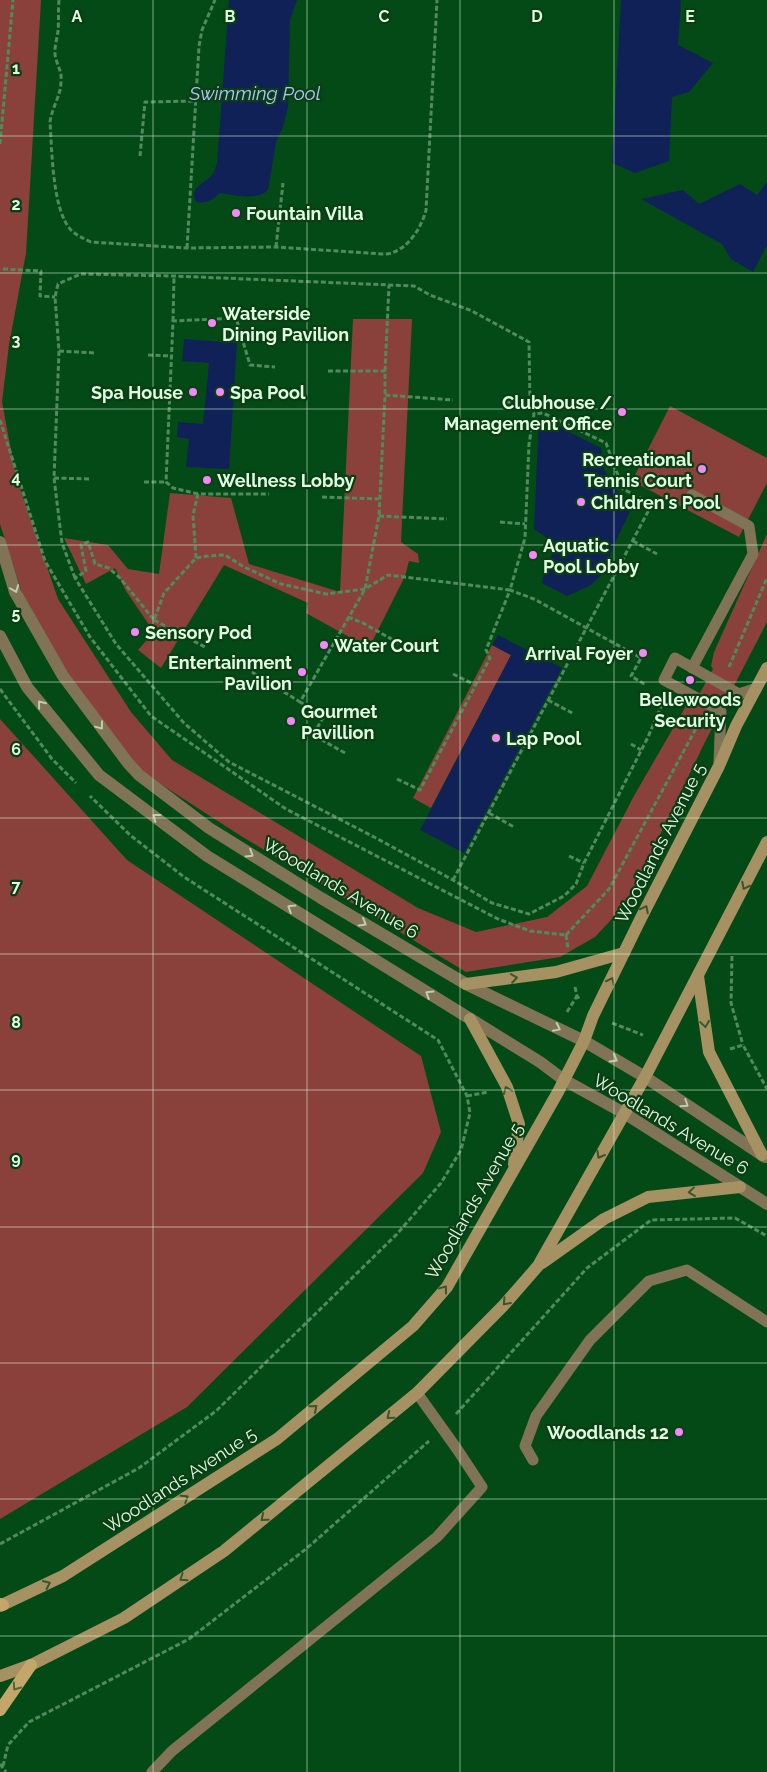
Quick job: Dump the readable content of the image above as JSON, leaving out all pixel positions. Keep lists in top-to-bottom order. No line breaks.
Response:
{"streets":{"main road":["Woodlands Avenue 5"],"street":["Woodlands Avenue 6"]},"crossings":[["Woodlands Avenue 5","Woodlands Avenue 6"]],"water":["Swimming Pool"],"places":["Fountain Villa","Waterside Dining Pavilion","Spa House","Spa Pool","Clubhouse / Management Office","Recreational Tennis Court","Wellness Lobby","Children's Pool","Aquatic Pool Lobby","Sensory Pod","Water Court","Arrival Foyer","Entertainment Pavilion","Bellewoods Security","Gourmet Pavillion","Lap Pool","Woodlands 12"],"grid":{"columns":["A","B","C","D","E"],"rows":["1","2","3","4","5","6","7","8","9"]}}
